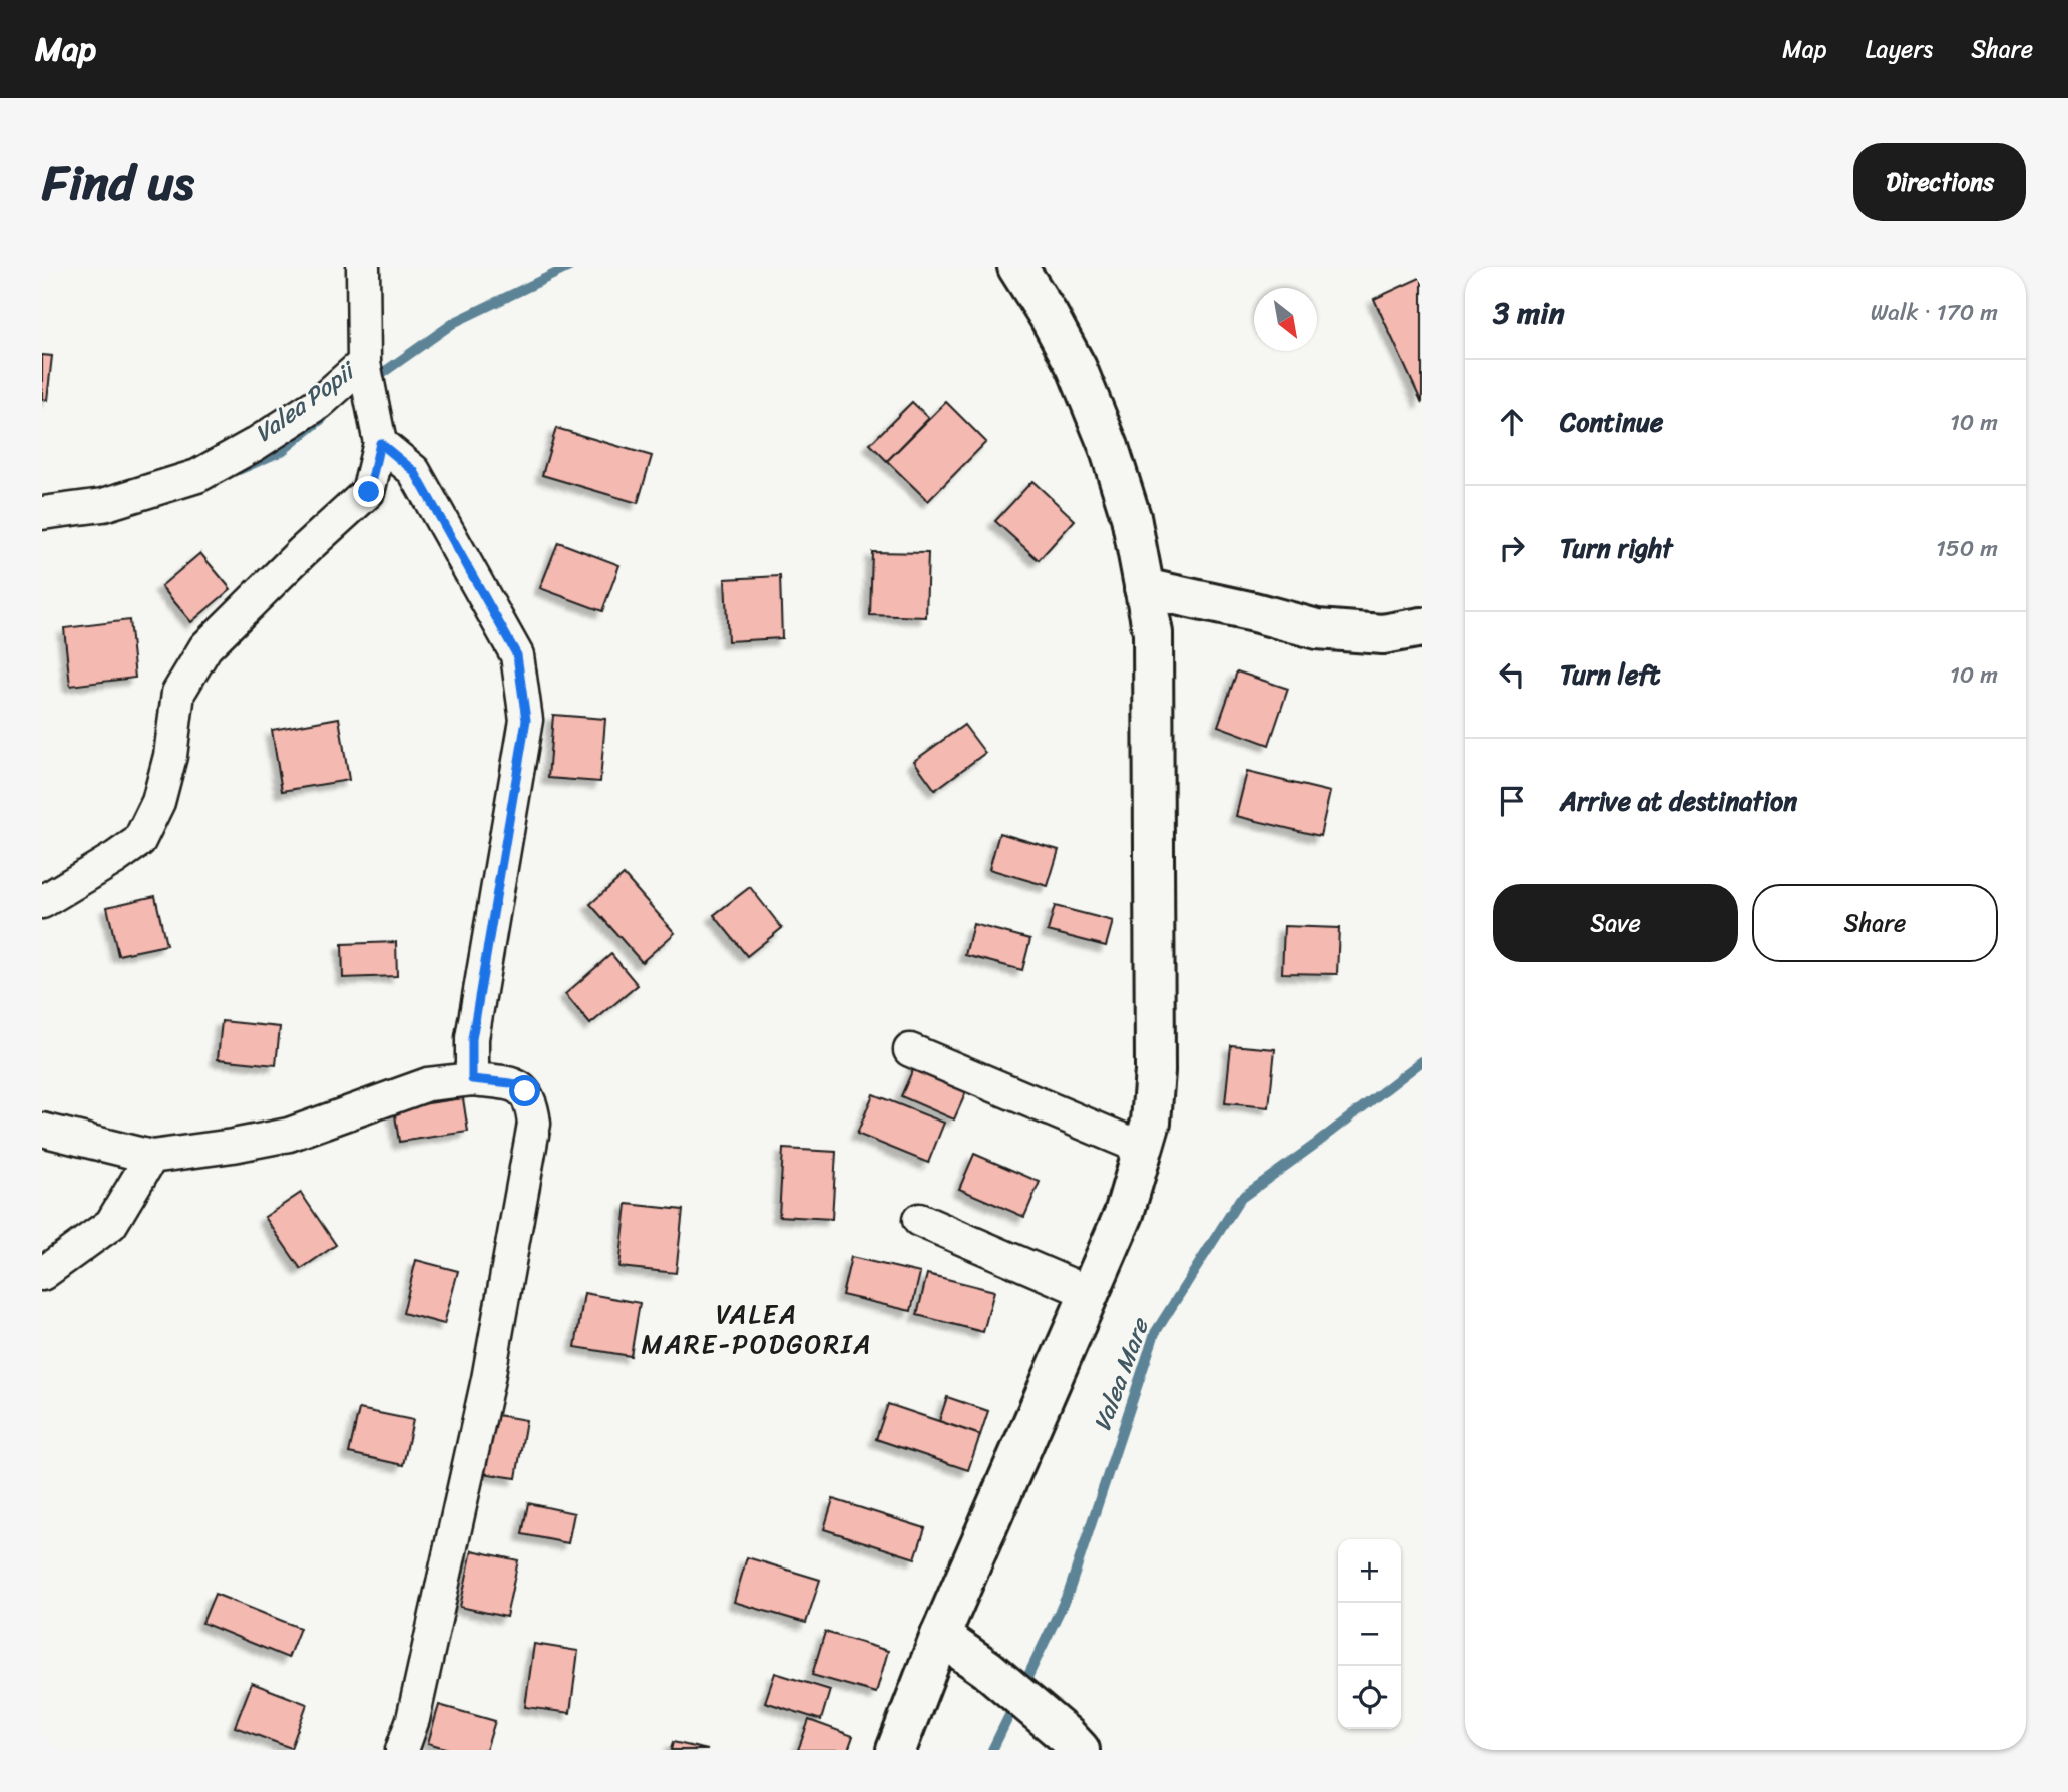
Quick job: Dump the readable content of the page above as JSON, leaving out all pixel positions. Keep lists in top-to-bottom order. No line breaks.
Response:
{"districts":["VALEA MARE-PODGORIA"],"water":["Valea Popii","Valea Mare"],"north":"bottom right","page":{"header":"Map","nav":["Map","Layers","Share"],"title":"Find us","buttons":["Directions",["Save","Share"]],"heading":["3 min","Walk · 170 m"],"list":[["Continue","10 m"],["Turn right","150 m"],["Turn left","10 m"],"Arrive at destination"],"map_buttons":["+","−"]}}
